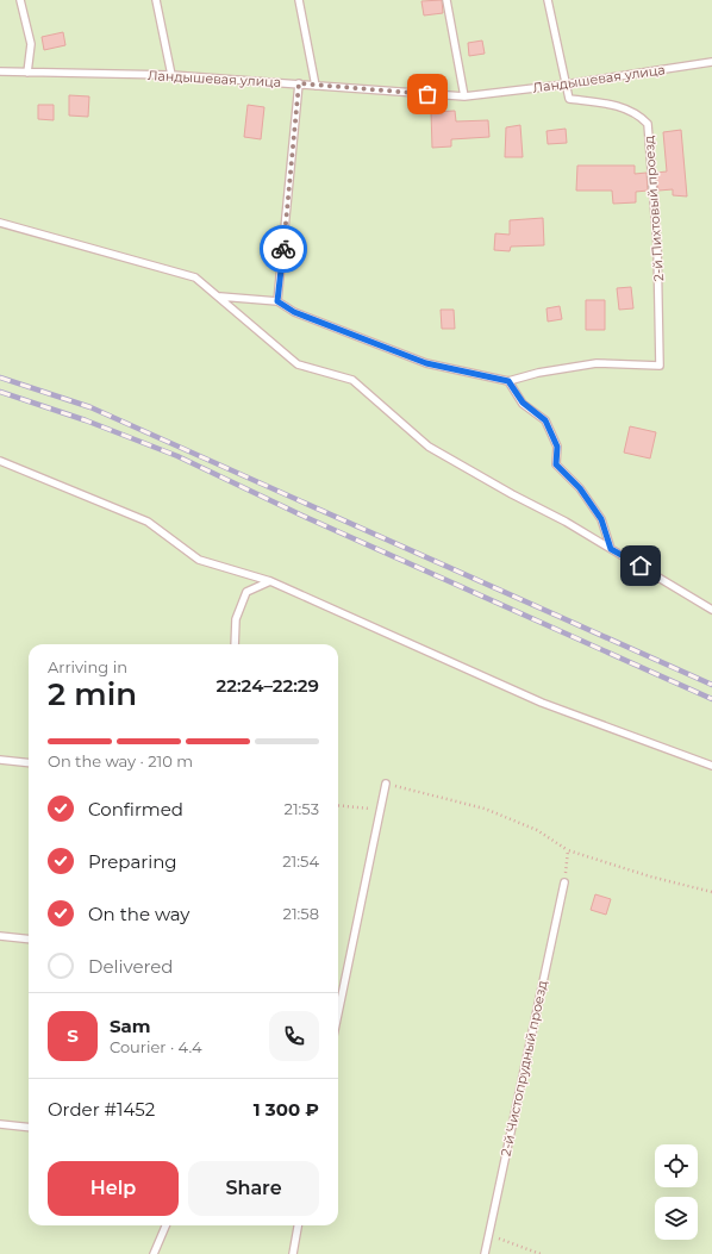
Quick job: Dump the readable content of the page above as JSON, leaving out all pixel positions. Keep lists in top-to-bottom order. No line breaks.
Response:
{"streets":{"lane":["Ландышевая улица","2-й Пихтовый проезд","2-й Чистопрудный проезд"]},"crossings":[["Ландышевая улица","2-й Пихтовый проезд"]],"page":{"heading":["2 min","Arriving in","22:24–22:29"],"panel":["Sam","Courier · 4.4","Order #1452","1 300 ₽"],"bar":"On the way · 210 m","list":[["Confirmed","21:53"],["Preparing","21:54"],["On the way","21:58"],"Delivered"],"round":"S","buttons":["Help","Share"]}}
